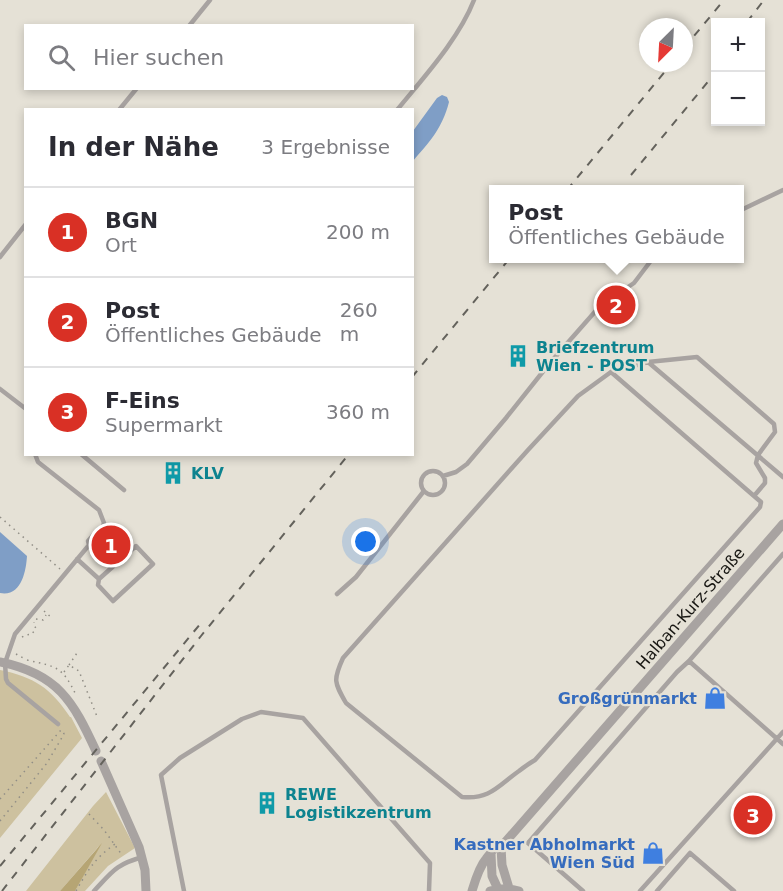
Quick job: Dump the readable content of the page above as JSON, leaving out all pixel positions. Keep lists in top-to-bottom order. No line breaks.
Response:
{"streets":{"street":["Halban-Kurz-Straße"]},"places":{"building":["Briefzentrum Wien - POST","KLV","REWE Logistikzentrum"],"shop":["Großgrünmarkt","Kastner Abholmarkt Wien Süd"]},"north":"bottom left","page":{"map_buttons":["+","−"],"search":"Hier suchen","heading":["In der Nähe","3 Ergebnisse"],"popup":["Post","Öffentliches Gebäude"],"list":[{"mark":"1","name":"BGN","note":"Ort","value":"200 m"},{"mark":"2","name":"Post","note":"Öffentliches Gebäude","value":"260 m"},{"mark":"3","name":"F-Eins","note":"Supermarkt","value":"360 m"}],"pins":["2","1","3"]}}
